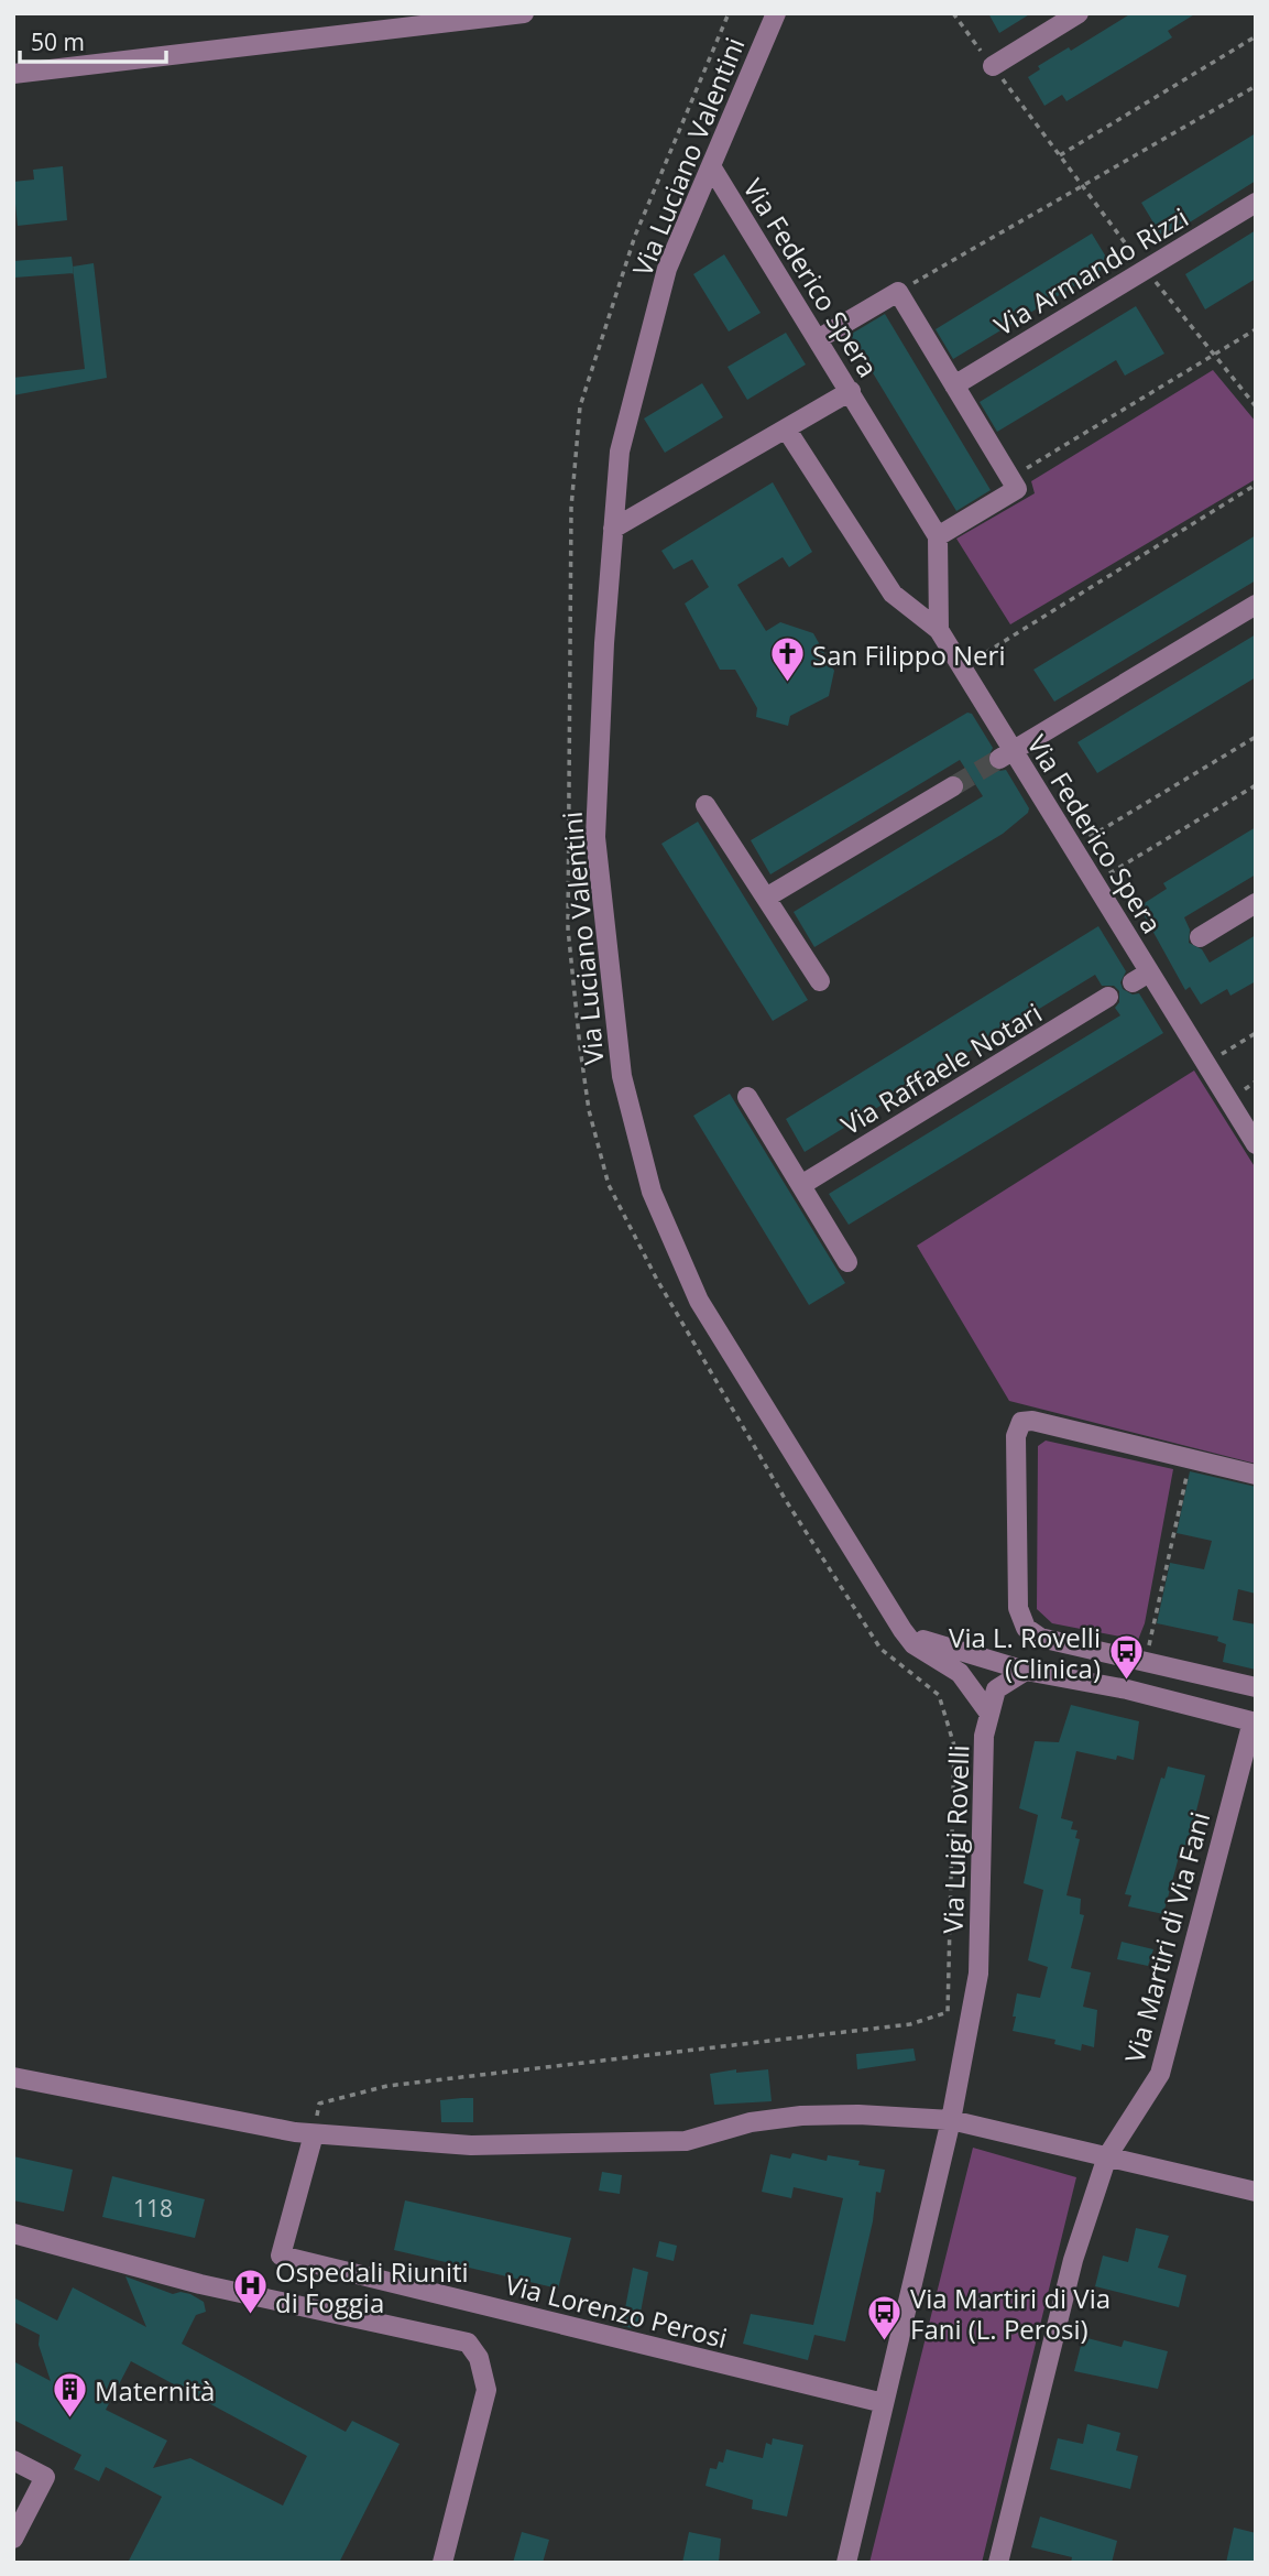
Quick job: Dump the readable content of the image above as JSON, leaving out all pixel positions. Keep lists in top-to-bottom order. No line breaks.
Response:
{"streets":{"street":["Via Luciano Valentini","Via Armando Rizzi","Via Federico Spera","Via Raffaele Notari","Via Luigi Rovelli","Via Martiri di Via Fani","Via Lorenzo Perosi"]},"crossings":[["Via Luciano Valentini","Via Federico Spera"],["Via Luciano Valentini","Via Luigi Rovelli"]],"places":{"church":["San Filippo Neri"],"bus stop":["Via L. Rovelli (Clinica)","Via Martiri di Via Fani (L. Perosi)"],"hospital":["Ospedali Riuniti di Foggia"],"building":["Maternità"]},"house_numbers":["118"],"scale_bar":"50 m"}
